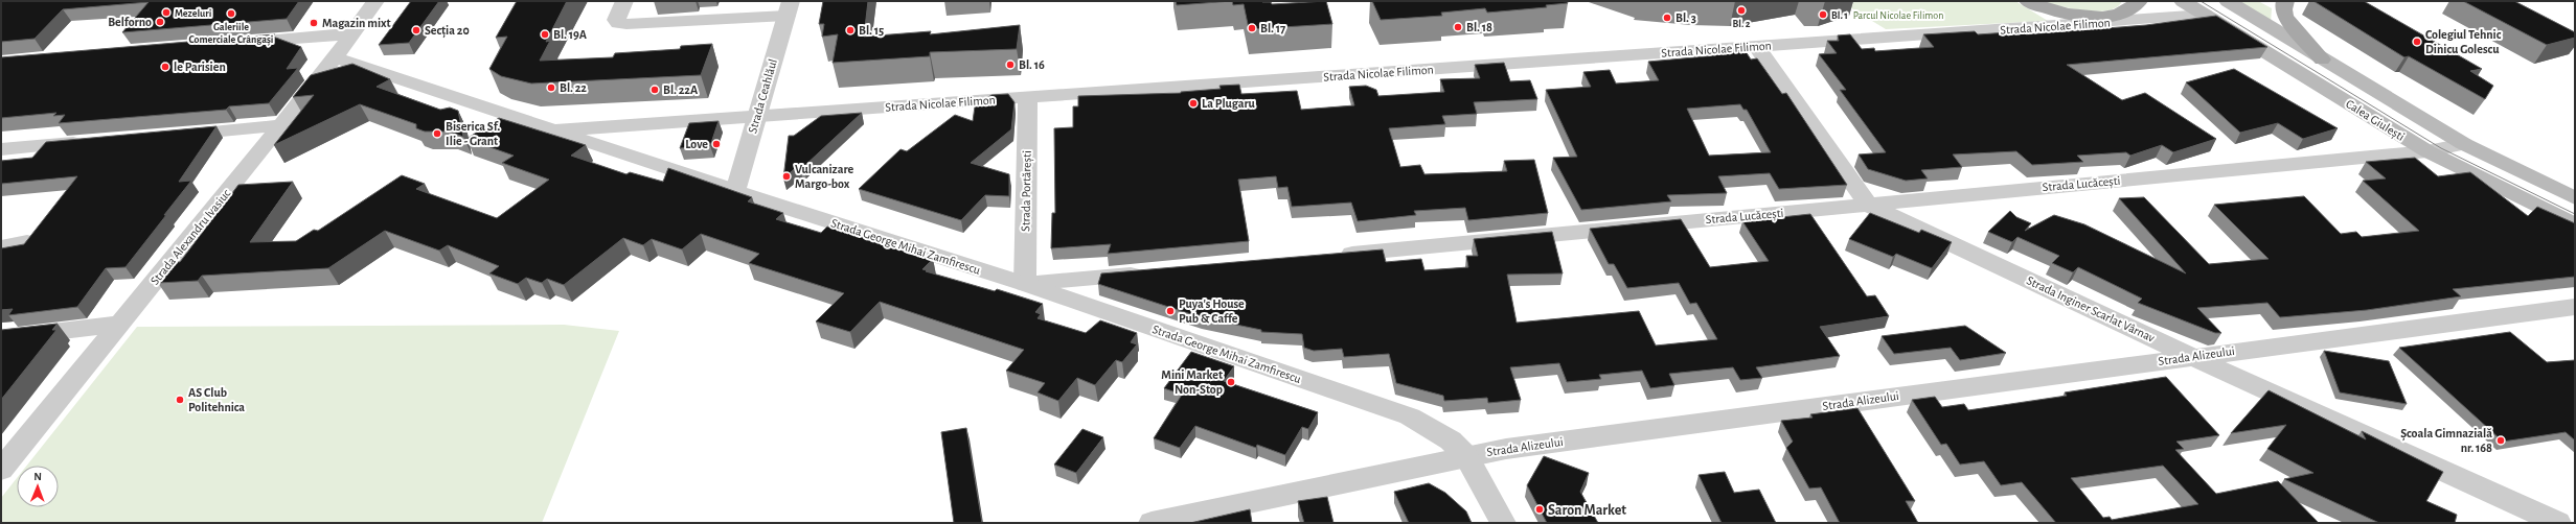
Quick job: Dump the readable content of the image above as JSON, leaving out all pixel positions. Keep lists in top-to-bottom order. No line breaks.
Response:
{"streets":{"main road":["Calea Giulești"],"street":["Strada Nicolae Filimon","Strada Ceahlăul","Strada Lucăcești","Strada Portărești","Strada Alexandru Ivasiuc","Strada George Mihai Zamfirescu","Strada Inginer Scarlat Vârnav","Strada Alizeului"]},"crossings":[["Strada Nicolae Filimon","Strada Ceahlăul"],["Strada Nicolae Filimon","Calea Giulești"],["Strada Nicolae Filimon","Strada Portărești"],["Strada Nicolae Filimon","Strada George Mihai Zamfirescu"],["Strada Nicolae Filimon","Strada Inginer Scarlat Vârnav"],["Strada Ceahlăul","Strada George Mihai Zamfirescu"],["Calea Giulești","Strada Lucăcești"],["Strada Lucăcești","Strada Inginer Scarlat Vârnav"],["Strada Portărești","Strada George Mihai Zamfirescu"],["Strada Alexandru Ivasiuc","Strada George Mihai Zamfirescu"],["Strada George Mihai Zamfirescu","Strada Alizeului"],["Strada Inginer Scarlat Vârnav","Strada Alizeului"]],"parks":["Parcul Nicolae Filimon"],"places":["Bl. 2","Mezeluri","Galeriile Comerciale Crângași","Bl. 1","Bl. 3","Belforno","Magazin mixt","Bl. 18","Bl. 17","Secția 20","Bl. 15","Bl. 19A","Colegiul Tehnic Dinicu Golescu","Bl. 16","le Parisien","Bl. 22","Bl. 22A","La Plugaru","Biserica Sf. Ilie - Grant","Love","Vulcanizare Margo-box","Puya's House Pub & Caffe","Mini Market Non-Stop","AS Club Politehnica","Școala Gimnazială nr. 168","Saron Market"],"north":"top"}
